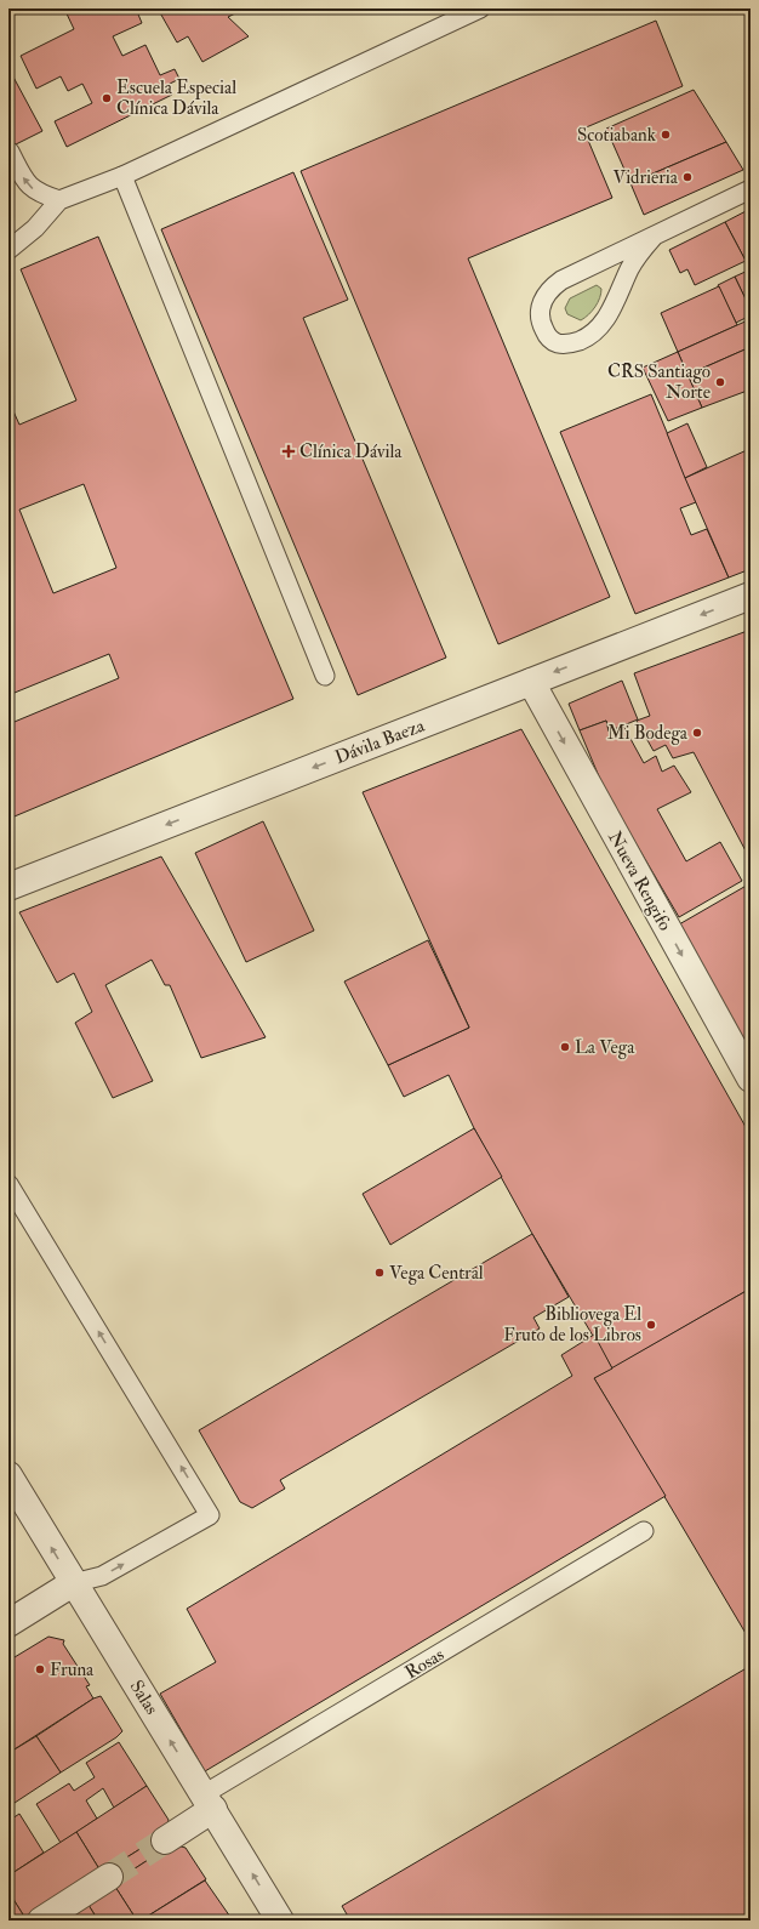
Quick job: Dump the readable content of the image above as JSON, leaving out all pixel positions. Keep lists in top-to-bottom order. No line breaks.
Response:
{"streets":{"street":["Dávila Baeza","Nueva Rengifo","Rosas","Salas"]},"crossings":[["Dávila Baeza","Nueva Rengifo"],["Rosas","Salas"]],"one_way":["Dávila Baeza","Nueva Rengifo","Salas"],"places":{"other":["Escuela Especial Clínica Dávila","Scotiabank","Vidrieria","CRS Santiago Norte","Mi Bodega","La Vega","Vega Central","Bibliovega El Fruto de los Libros","Fruna"],"health":["Clínica Dávila"]}}
